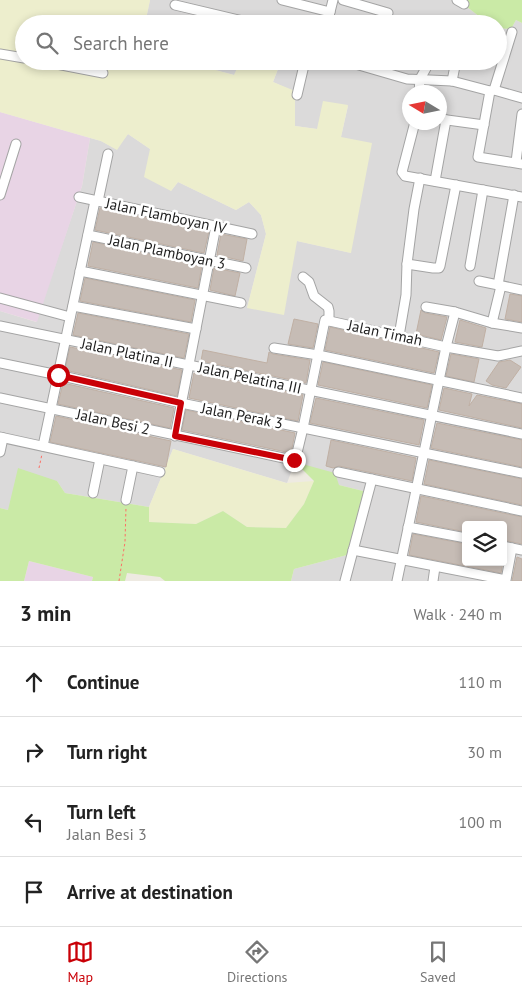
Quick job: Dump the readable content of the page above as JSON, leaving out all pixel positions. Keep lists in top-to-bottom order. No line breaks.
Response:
{"streets":{"street":["Jalan Flamboyan IV","Jalan Plamboyan 3","Jalan Timah","Jalan Platina II","Jalan Pelatina III","Jalan Perak 3","Jalan Besi 2"]},"crossings":[["Jalan Platina II","Jalan Pelatina III"],["Jalan Perak 3","Jalan Besi 2"]],"north":"left","page":{"search":"Search here","heading":["3 min","Walk · 240 m"],"list":[["Continue","110 m"],["Turn right","30 m"],["Turn left","Jalan Besi 3","100 m"],"Arrive at destination"],"nav":["Map","Directions","Saved"]}}
